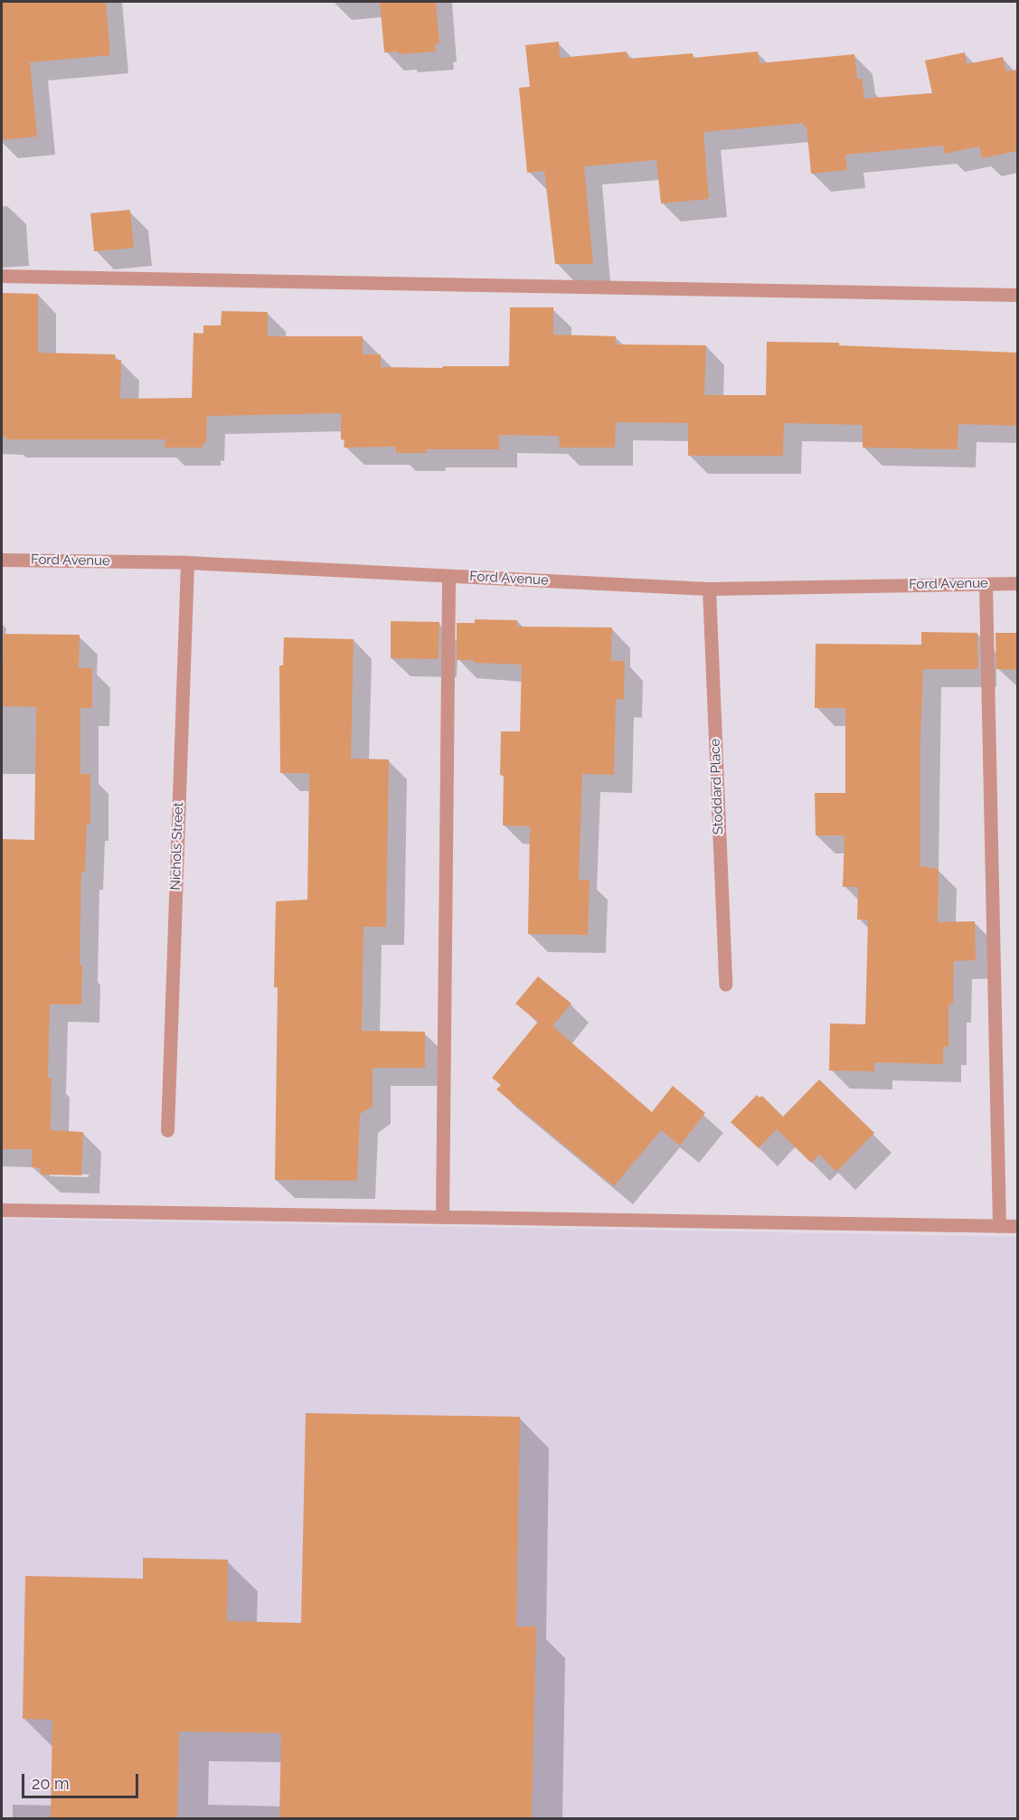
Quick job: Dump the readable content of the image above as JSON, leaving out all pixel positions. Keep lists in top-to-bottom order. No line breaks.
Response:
{"streets":{"street":["Ford Avenue","Stoddard Place","Nichols Street"]},"crossings":[["Ford Avenue","Stoddard Place"],["Ford Avenue","Nichols Street"]],"scale_bar":"20 m"}
